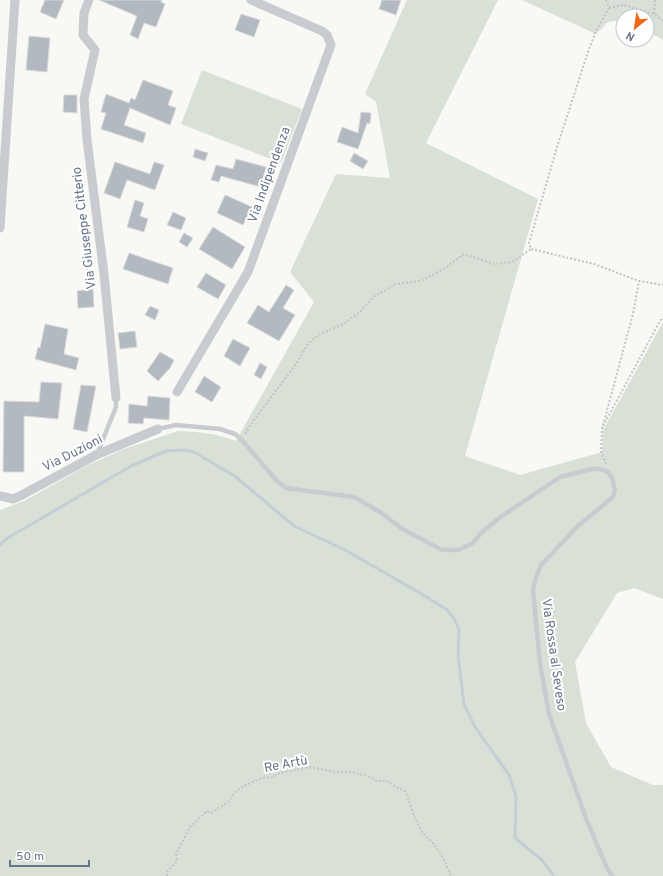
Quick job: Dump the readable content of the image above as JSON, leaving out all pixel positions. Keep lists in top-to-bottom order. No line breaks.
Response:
{"streets":{"street":["Via Indipendenza","Via Giuseppe Citterio","Via Duzioni"],"lane":["Via Rossa al Seveso"],"path":["Re Artù"]},"crossings":[["Via Giuseppe Citterio","Via Duzioni"]],"scale_bar":"50 m","north":"bottom left"}
